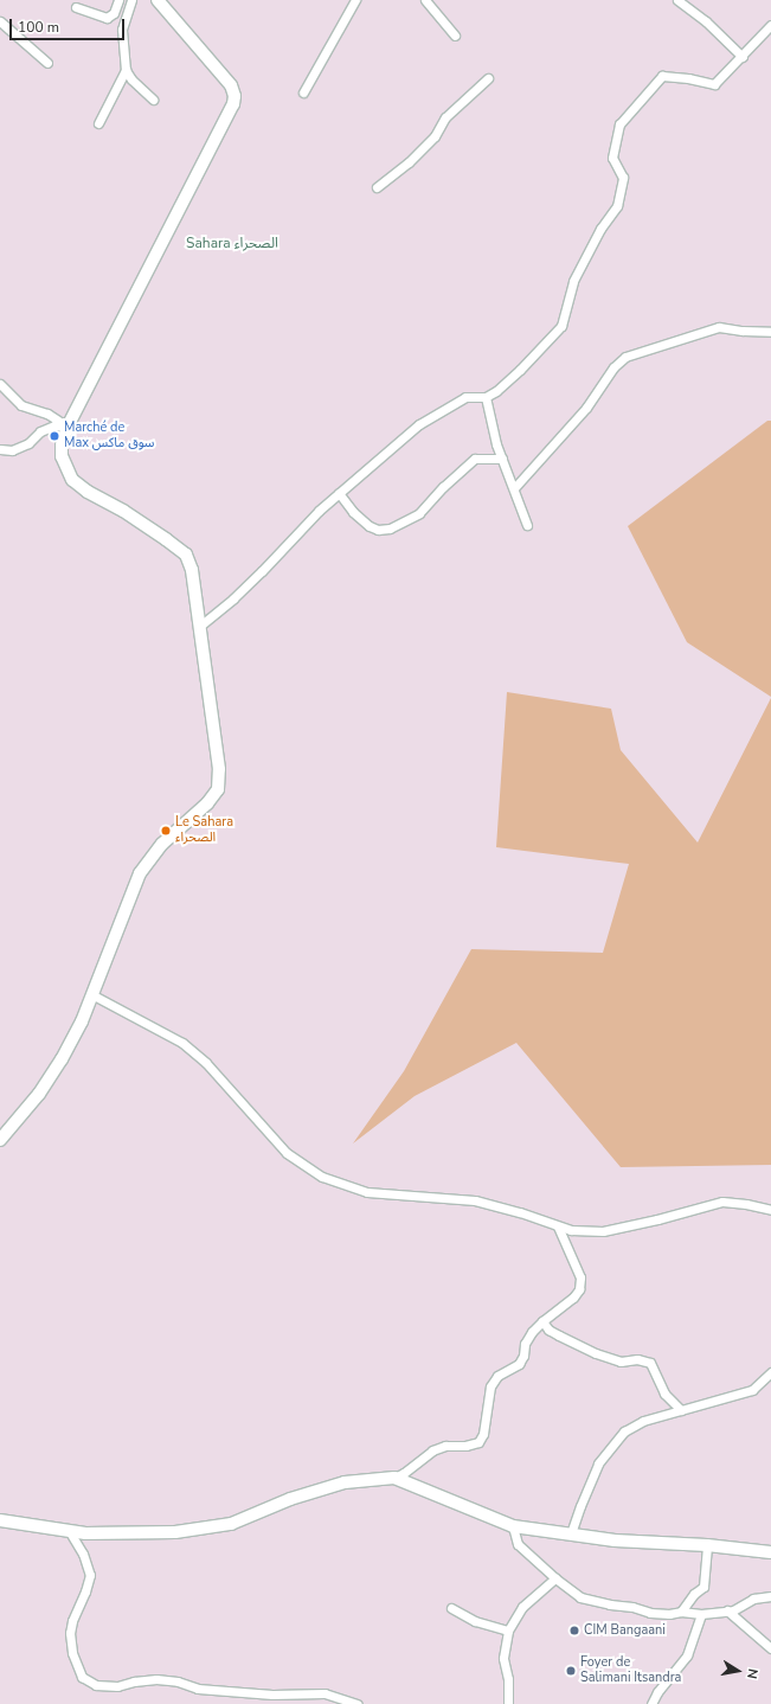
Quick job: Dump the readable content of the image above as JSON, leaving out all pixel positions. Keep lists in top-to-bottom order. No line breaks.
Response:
{"districts":["Sahara الصحراء"],"places":["Marché de Max سوق ماكس","Le Sahara الصحراء","CIM Bangaani","Foyer de Salimani Itsandra"],"scale_bar":"100 m","north":"right"}
